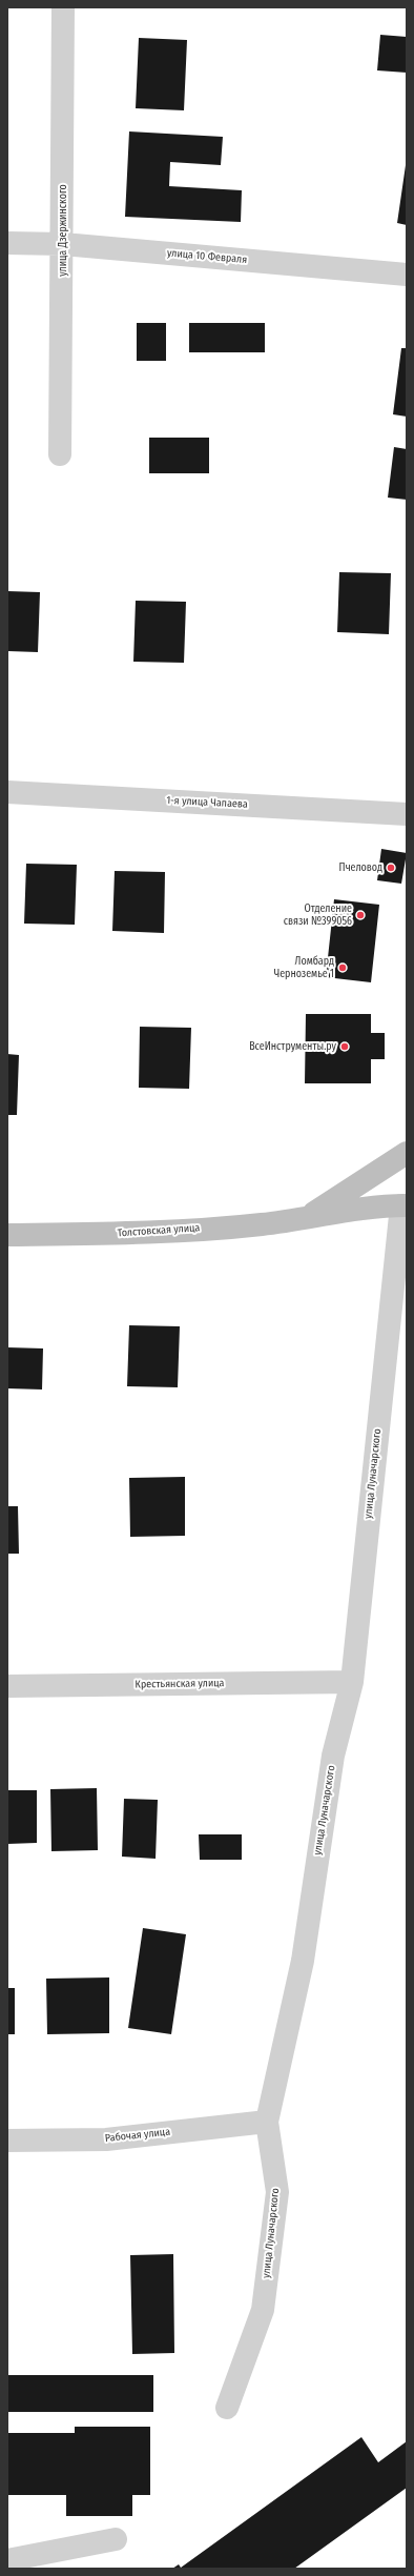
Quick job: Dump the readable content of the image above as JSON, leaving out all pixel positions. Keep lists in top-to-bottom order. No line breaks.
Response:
{"streets":{"main road":["Толстовская улица"],"street":["улица Дзержинского","улица 10 Февраля","1-я улица Чапаева","улица Луначарского","Крестьянская улица","Рабочая улица"]},"crossings":[["улица Дзержинского","улица 10 Февраля"],["Толстовская улица","улица Луначарского"],["улица Луначарского","Крестьянская улица"],["улица Луначарского","Рабочая улица"]],"places":["Пчеловод","Отделение связи №399056","Ломбард Черноземье 1","ВсеИнструменты.ру"]}
